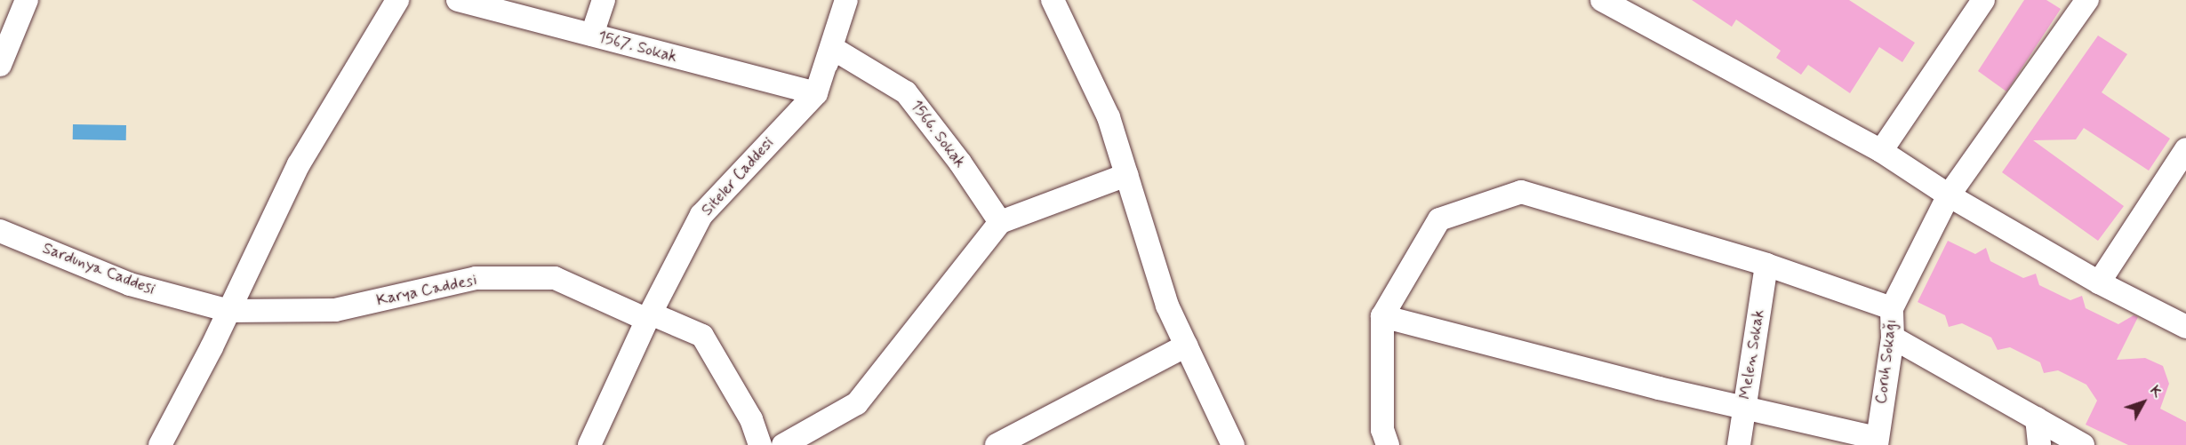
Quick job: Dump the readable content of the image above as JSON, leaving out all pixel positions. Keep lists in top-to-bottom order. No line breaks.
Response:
{"streets":{"street":["1567. Sokak","1566. Sokak","Siteler Caddesi","Sardunya Caddesi","Karya Caddesi","Melen Sokak","Coruh Sokağı"]},"crossings":[["1567. Sokak","1566. Sokak"],["1567. Sokak","Siteler Caddesi"],["1566. Sokak","Siteler Caddesi"],["Siteler Caddesi","Karya Caddesi"],["Sardunya Caddesi","Karya Caddesi"]],"north":"top right"}
